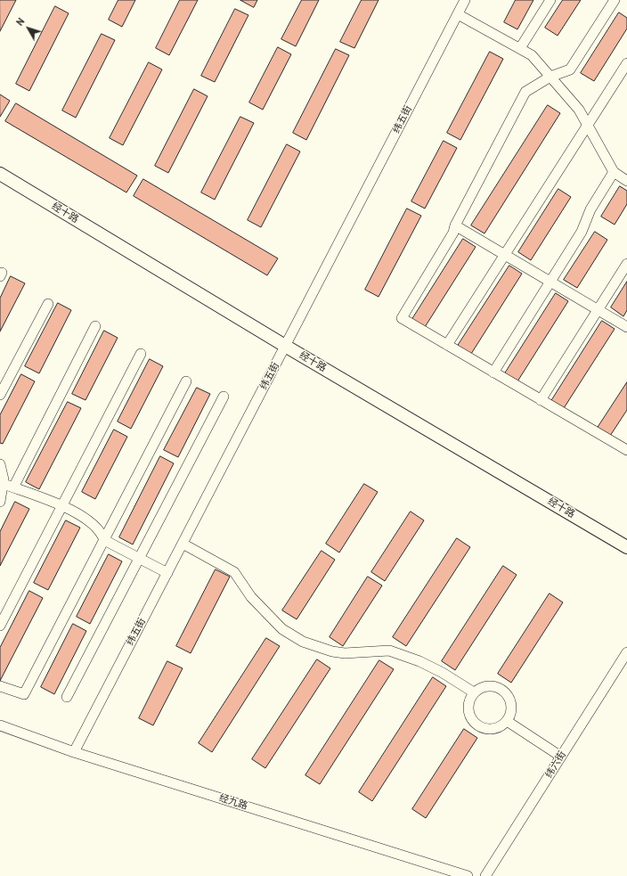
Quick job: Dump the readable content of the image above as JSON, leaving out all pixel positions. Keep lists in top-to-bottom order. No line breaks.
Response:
{"streets":{"main road":["经十路"],"street":["纬五街","纬六街","经九路"]},"crossings":[["纬五街","经十路"],["纬五街","经九路"]],"north":"top left"}
